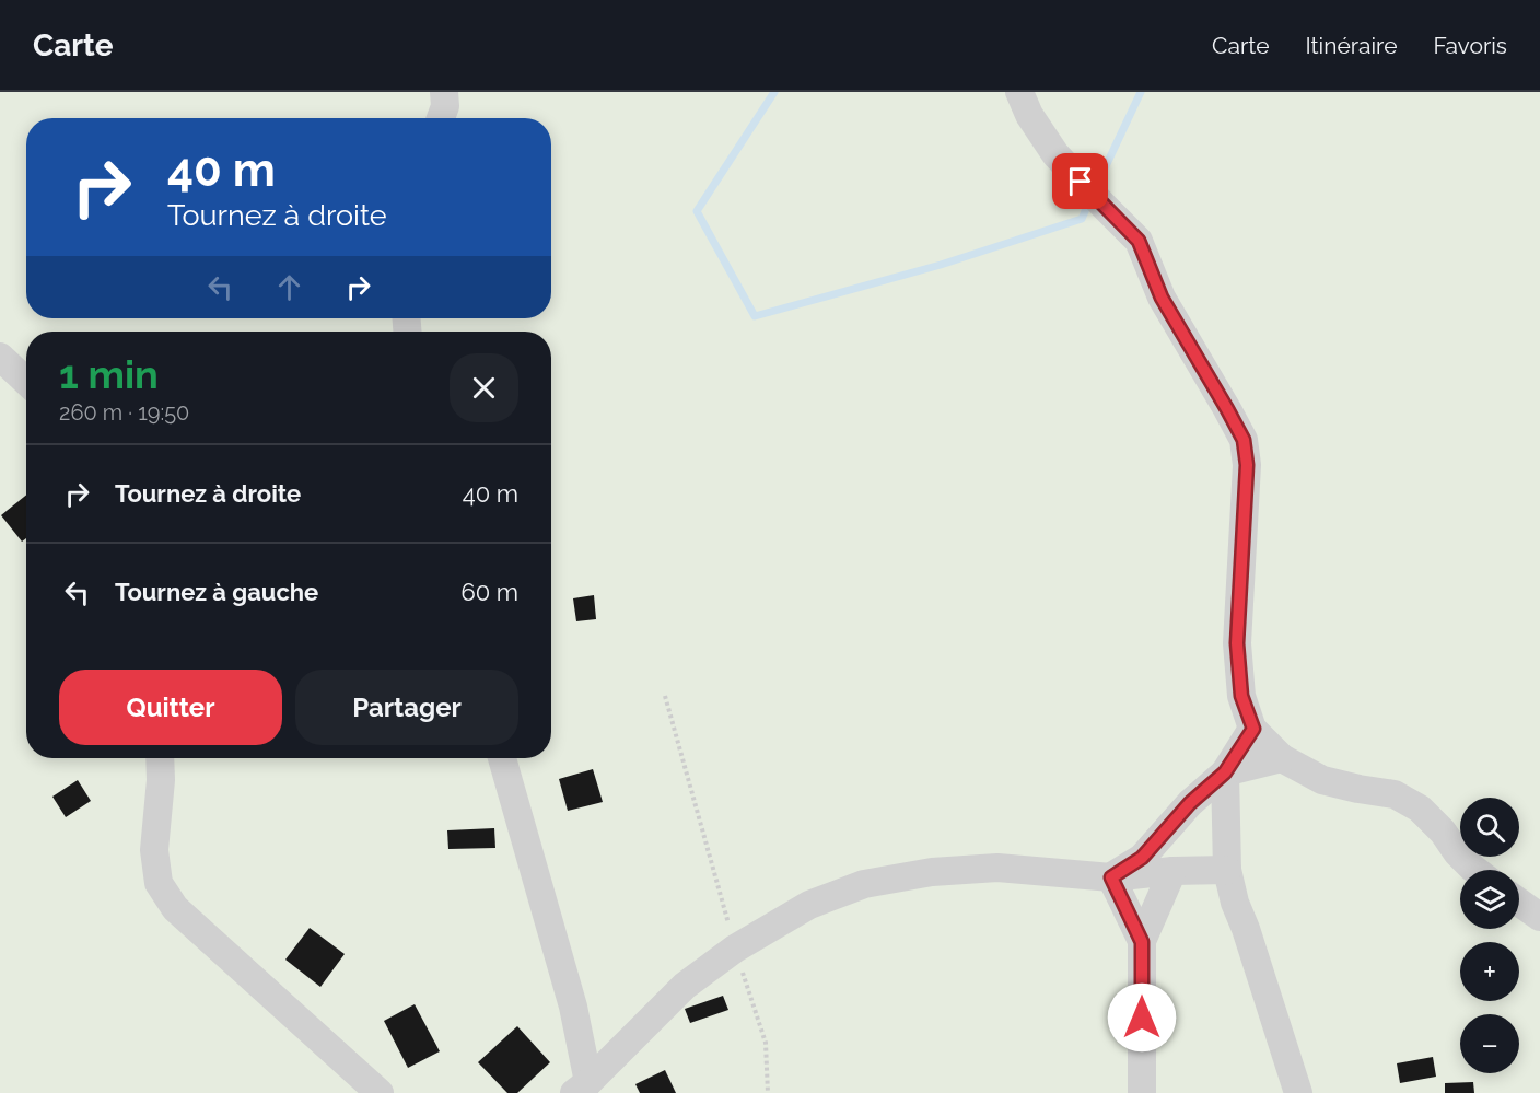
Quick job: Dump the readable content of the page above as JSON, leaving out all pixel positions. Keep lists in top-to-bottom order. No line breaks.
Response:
{"page":{"header":"Carte","nav":["Carte","Itinéraire","Favoris"],"turn":["40 m","Tournez à droite"],"heading":["1 min","260 m · 19:50"],"list":[{"name":"Tournez à droite","value":"40 m"},{"name":"Tournez à gauche","value":"60 m"}],"buttons":["Quitter","Partager"],"map_buttons":["+","−"]}}
